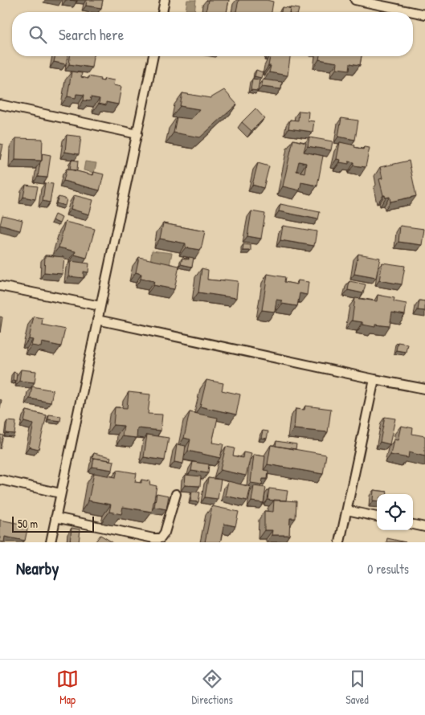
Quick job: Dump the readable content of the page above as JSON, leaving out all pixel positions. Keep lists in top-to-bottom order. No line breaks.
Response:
{"scale_bar":"50 m","page":{"search":"Search here","scale":"50 m","heading":["Nearby","0 results"],"nav":["Map","Directions","Saved"]}}
